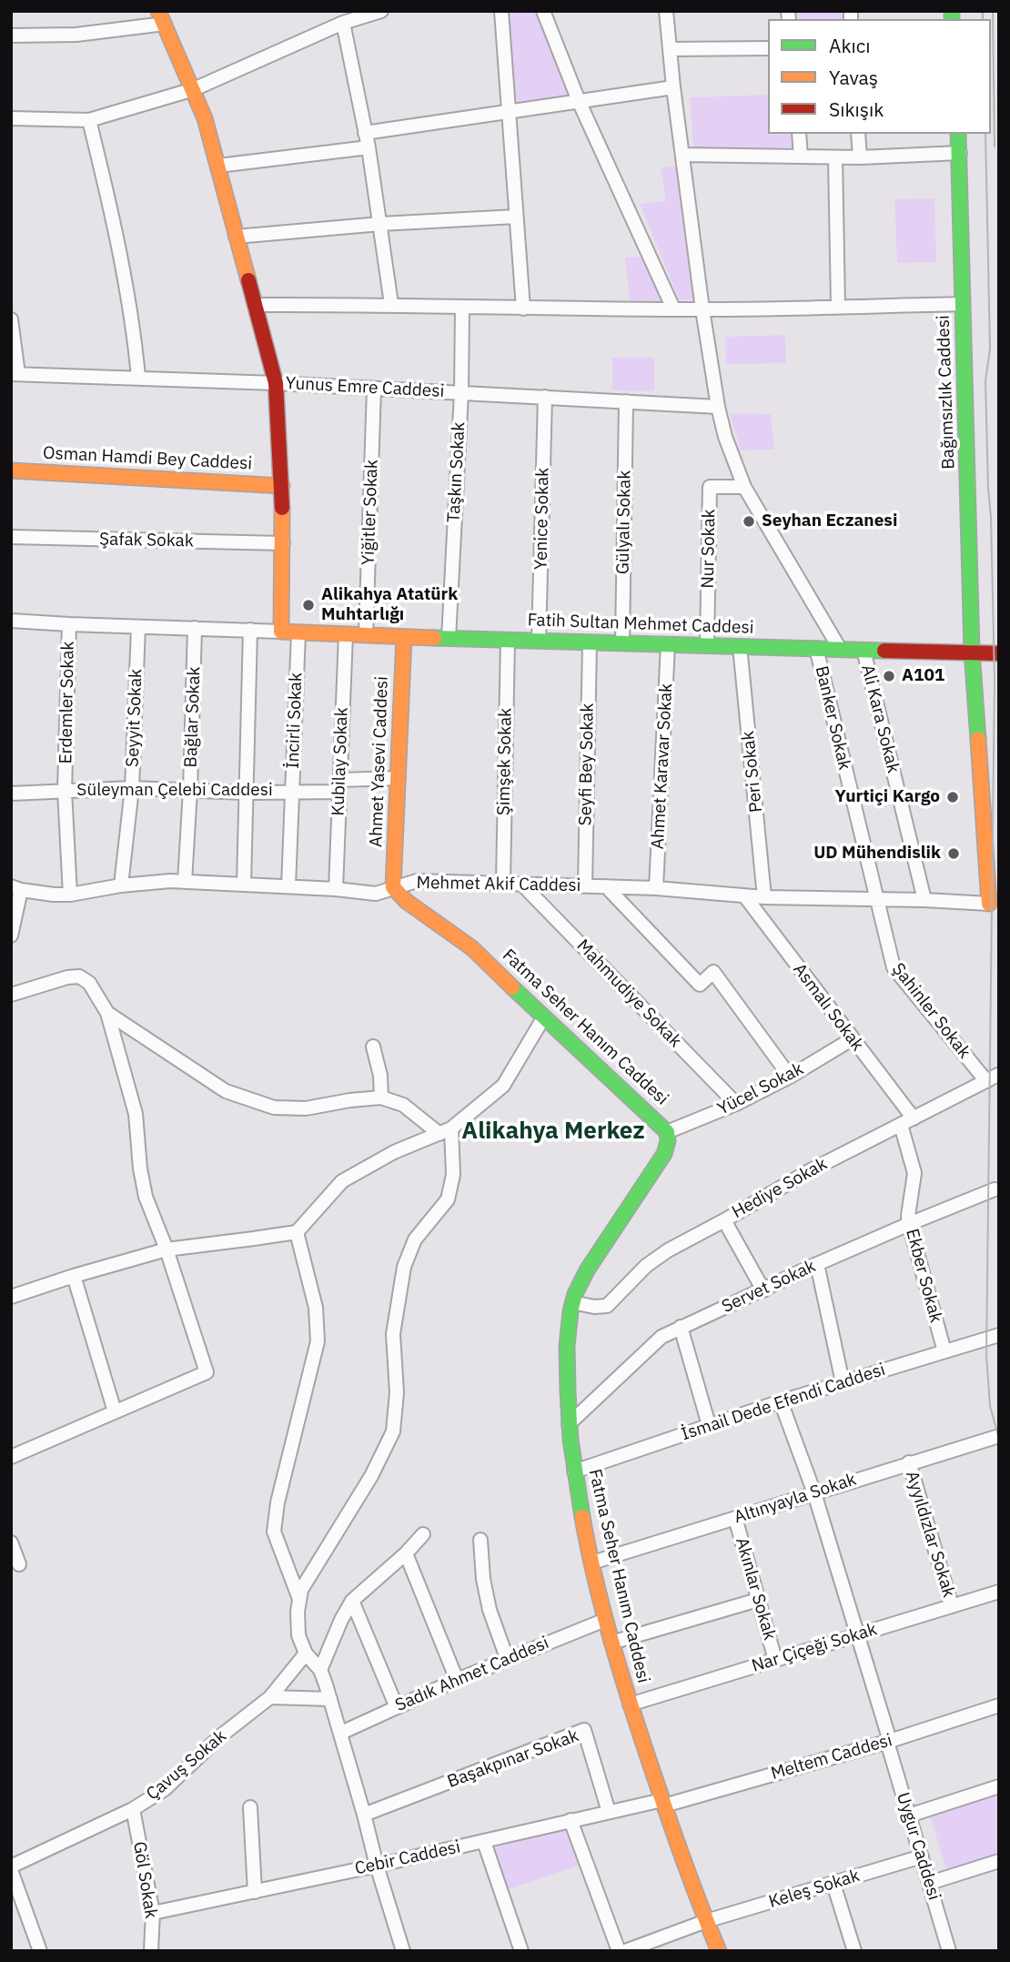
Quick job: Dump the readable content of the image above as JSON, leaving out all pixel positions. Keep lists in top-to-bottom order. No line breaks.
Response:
{"streets":{"street":["Yunus Emre Caddesi","Bağımsızlık Caddesi","Osman Hamdi Bey Caddesi","Taşkın Sokak","Yiğitler Sokak","Yenice Sokak","Gülyalı Sokak","Şafak Sokak","Nur Sokak","Fatih Sultan Mehmet Caddesi","Erdemler Sokak","Bağlar Sokak","Seyyit Sokak","Banker Sokak","Ali Kara Sokak","İncirli Sokak","Kubilay Sokak","Ahmet Yasevi Caddesi","Şimşek Sokak","Seyfi Bey Sokak","Ahmet Karavar Sokak","Peri Sokak","Süleyman Çelebi Caddesi","Mehmet Akif Caddesi","Mahmudiye Sokak","Asmalı Sokak","Şahinler Sokak","Fatma Seher Hanım Caddesi","Yücel Sokak","Hediye Sokak","Ekber Sokak","Servet Sokak","İsmail Dede Efendi Caddesi","Altınyayla Sokak","Ayyıldızlar Sokak","Akınlar Sokak","Nar Çiçeği Sokak","Sadık Ahmet Caddesi","Meltem Caddesi","Başakpınar Sokak","Çavuş Sokak","Uygur Caddesi","Cebir Caddesi","Göl Sokak","Keleş Sokak"]},"crossings":[["Yunus Emre Caddesi","Taşkın Sokak"],["Yunus Emre Caddesi","Yiğitler Sokak"],["Yunus Emre Caddesi","Yenice Sokak"],["Yunus Emre Caddesi","Gülyalı Sokak"],["Bağımsızlık Caddesi","Fatih Sultan Mehmet Caddesi"],["Bağımsızlık Caddesi","Mehmet Akif Caddesi"],["Taşkın Sokak","Fatih Sultan Mehmet Caddesi"],["Yiğitler Sokak","Fatih Sultan Mehmet Caddesi"],["Yenice Sokak","Fatih Sultan Mehmet Caddesi"],["Gülyalı Sokak","Fatih Sultan Mehmet Caddesi"],["Nur Sokak","Fatih Sultan Mehmet Caddesi"],["Fatih Sultan Mehmet Caddesi","Banker Sokak"],["Fatih Sultan Mehmet Caddesi","Ali Kara Sokak"],["Fatih Sultan Mehmet Caddesi","İncirli Sokak"],["Fatih Sultan Mehmet Caddesi","Kubilay Sokak"],["Fatih Sultan Mehmet Caddesi","Ahmet Yasevi Caddesi"],["Fatih Sultan Mehmet Caddesi","Şimşek Sokak"],["Fatih Sultan Mehmet Caddesi","Seyfi Bey Sokak"],["Fatih Sultan Mehmet Caddesi","Ahmet Karavar Sokak"],["Fatih Sultan Mehmet Caddesi","Peri Sokak"],["Erdemler Sokak","Süleyman Çelebi Caddesi"],["Erdemler Sokak","Mehmet Akif Caddesi"],["Bağlar Sokak","Süleyman Çelebi Caddesi"],["Bağlar Sokak","Mehmet Akif Caddesi"],["Seyyit Sokak","Süleyman Çelebi Caddesi"],["Seyyit Sokak","Mehmet Akif Caddesi"],["Banker Sokak","Mehmet Akif Caddesi"],["Banker Sokak","Şahinler Sokak"],["Ali Kara Sokak","Mehmet Akif Caddesi"],["İncirli Sokak","Süleyman Çelebi Caddesi"],["İncirli Sokak","Mehmet Akif Caddesi"],["Kubilay Sokak","Süleyman Çelebi Caddesi"],["Kubilay Sokak","Mehmet Akif Caddesi"],["Ahmet Yasevi Caddesi","Süleyman Çelebi Caddesi"],["Ahmet Yasevi Caddesi","Mehmet Akif Caddesi"],["Ahmet Yasevi Caddesi","Fatma Seher Hanım Caddesi"],["Şimşek Sokak","Mehmet Akif Caddesi"],["Seyfi Bey Sokak","Mehmet Akif Caddesi"],["Ahmet Karavar Sokak","Mehmet Akif Caddesi"],["Peri Sokak","Mehmet Akif Caddesi"],["Mehmet Akif Caddesi","Mahmudiye Sokak"],["Mehmet Akif Caddesi","Asmalı Sokak"],["Mehmet Akif Caddesi","Şahinler Sokak"],["Mehmet Akif Caddesi","Fatma Seher Hanım Caddesi"],["Mahmudiye Sokak","Yücel Sokak"],["Asmalı Sokak","Yücel Sokak"],["Asmalı Sokak","Hediye Sokak"],["Şahinler Sokak","Hediye Sokak"],["Fatma Seher Hanım Caddesi","Yücel Sokak"],["Fatma Seher Hanım Caddesi","Hediye Sokak"],["Fatma Seher Hanım Caddesi","Servet Sokak"],["Fatma Seher Hanım Caddesi","İsmail Dede Efendi Caddesi"],["Fatma Seher Hanım Caddesi","Altınyayla Sokak"],["Fatma Seher Hanım Caddesi","Nar Çiçeği Sokak"],["Fatma Seher Hanım Caddesi","Sadık Ahmet Caddesi"],["Fatma Seher Hanım Caddesi","Meltem Caddesi"],["Fatma Seher Hanım Caddesi","Cebir Caddesi"],["Fatma Seher Hanım Caddesi","Keleş Sokak"],["Hediye Sokak","Ekber Sokak"],["Ekber Sokak","Servet Sokak"],["Ekber Sokak","İsmail Dede Efendi Caddesi"],["İsmail Dede Efendi Caddesi","Uygur Caddesi"],["Altınyayla Sokak","Ayyıldızlar Sokak"],["Altınyayla Sokak","Akınlar Sokak"],["Altınyayla Sokak","Uygur Caddesi"],["Ayyıldızlar Sokak","Nar Çiçeği Sokak"],["Akınlar Sokak","Nar Çiçeği Sokak"],["Nar Çiçeği Sokak","Uygur Caddesi"],["Meltem Caddesi","Uygur Caddesi"],["Meltem Caddesi","Cebir Caddesi"],["Başakpınar Sokak","Cebir Caddesi"],["Çavuş Sokak","Göl Sokak"],["Uygur Caddesi","Keleş Sokak"],["Cebir Caddesi","Göl Sokak"]],"districts":["Alikahya Merkez"],"places":["Seyhan Eczanesi","Alikahya Atatürk Muhtarlığı","A101","Yurtiçi Kargo","UD Mühendislik"],"legend":["Akıcı","Yavaş","Sıkışık"]}
